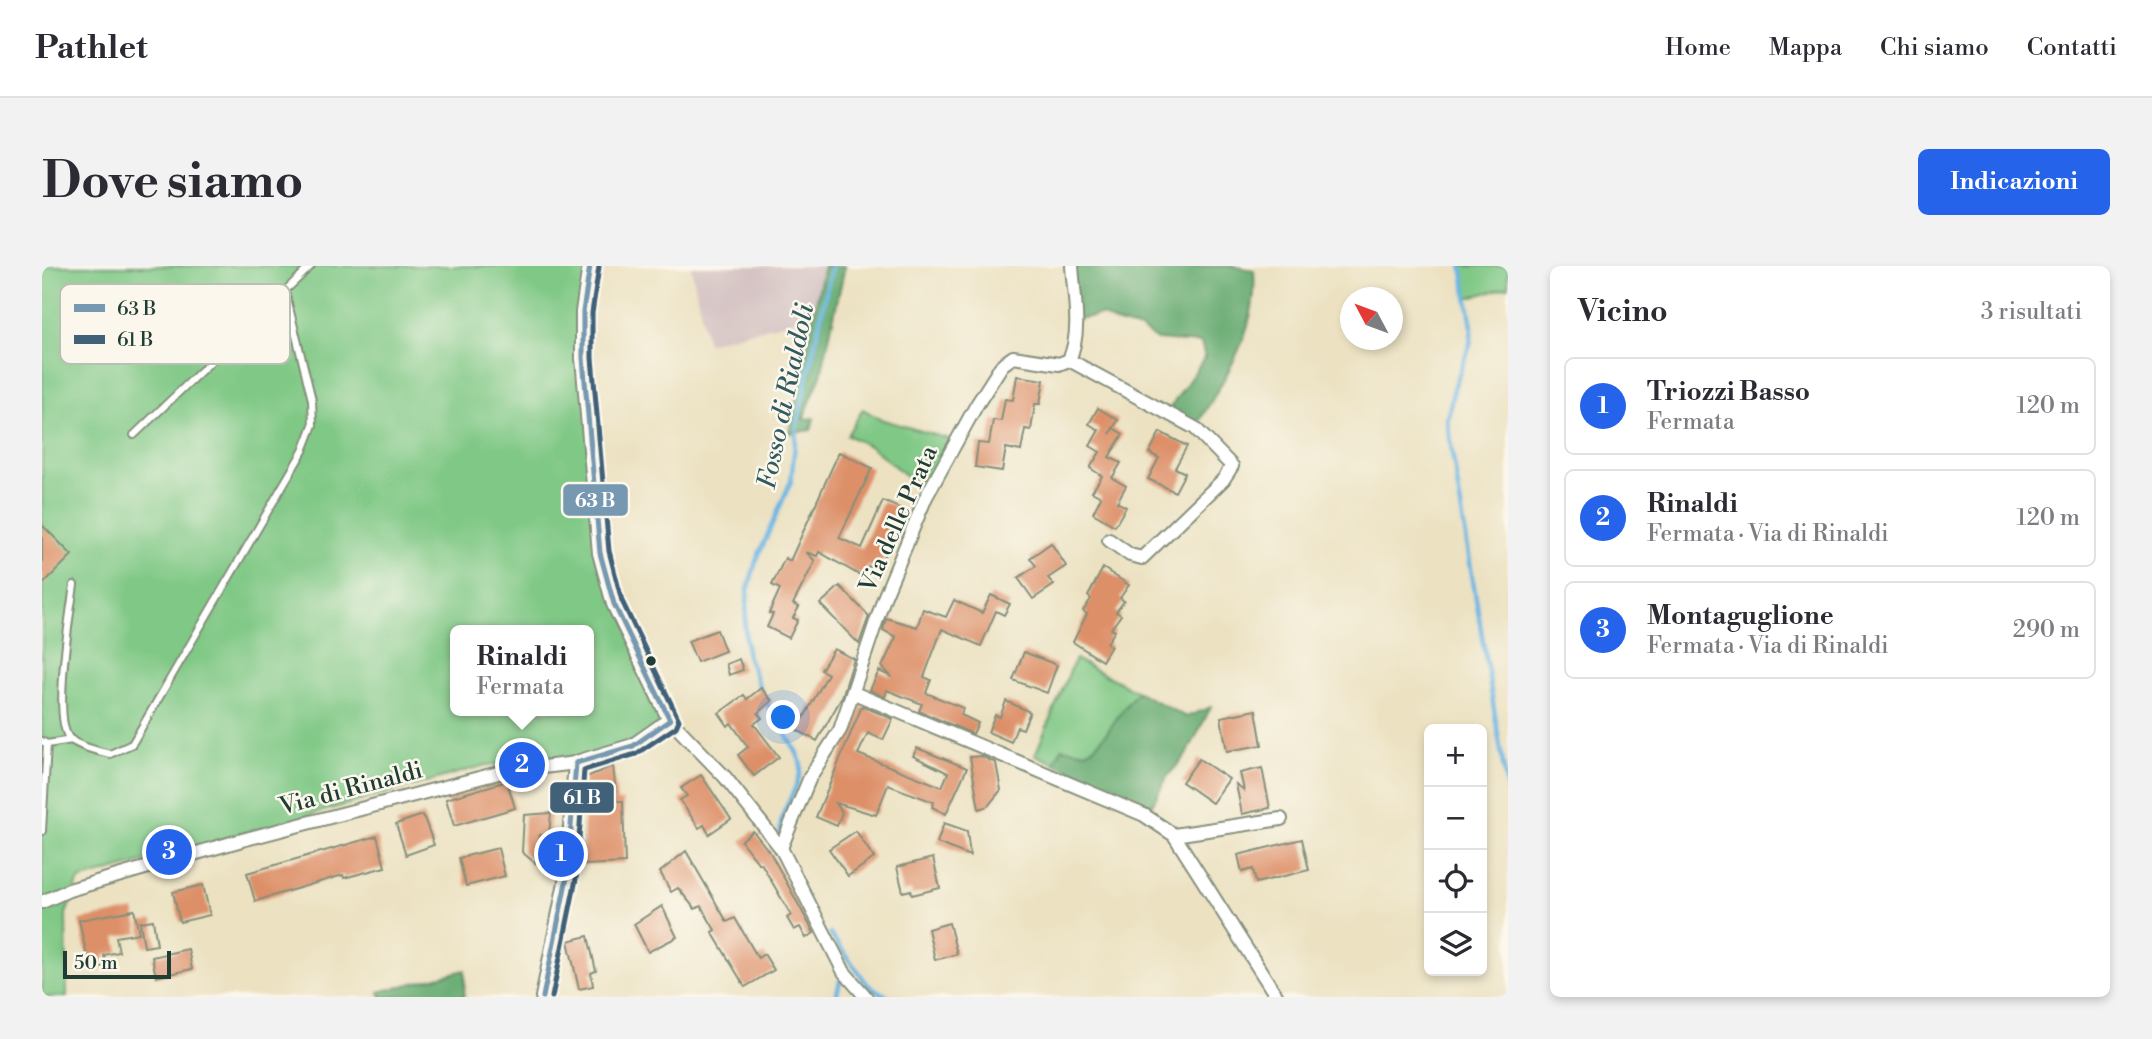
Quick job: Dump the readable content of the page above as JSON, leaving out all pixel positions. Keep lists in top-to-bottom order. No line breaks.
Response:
{"streets":{"street":["Via delle Prata","Via di Rinaldi"]},"water":["Fosso di Rialdoli"],"legend":["63 B","61 B"],"scale_bar":"50 m","north":"top left","page":{"header":"Pathlet","nav":["Home","Mappa","Chi siamo","Contatti"],"buttons":"Indicazioni","title":"Dove siamo","heading":["Vicino","3 risultati"],"list":[{"mark":"1","name":"Triozzi Basso","note":"Fermata","value":"120 m"},{"mark":"2","name":"Rinaldi","note":"Fermata · Via di Rinaldi","value":"120 m"},{"mark":"3","name":"Montaguglione","note":"Fermata · Via di Rinaldi","value":"290 m"}],"popup":["Rinaldi","Fermata"],"map_buttons":["+","−"],"pins":["2","3","1"],"scale":"50 m"}}
